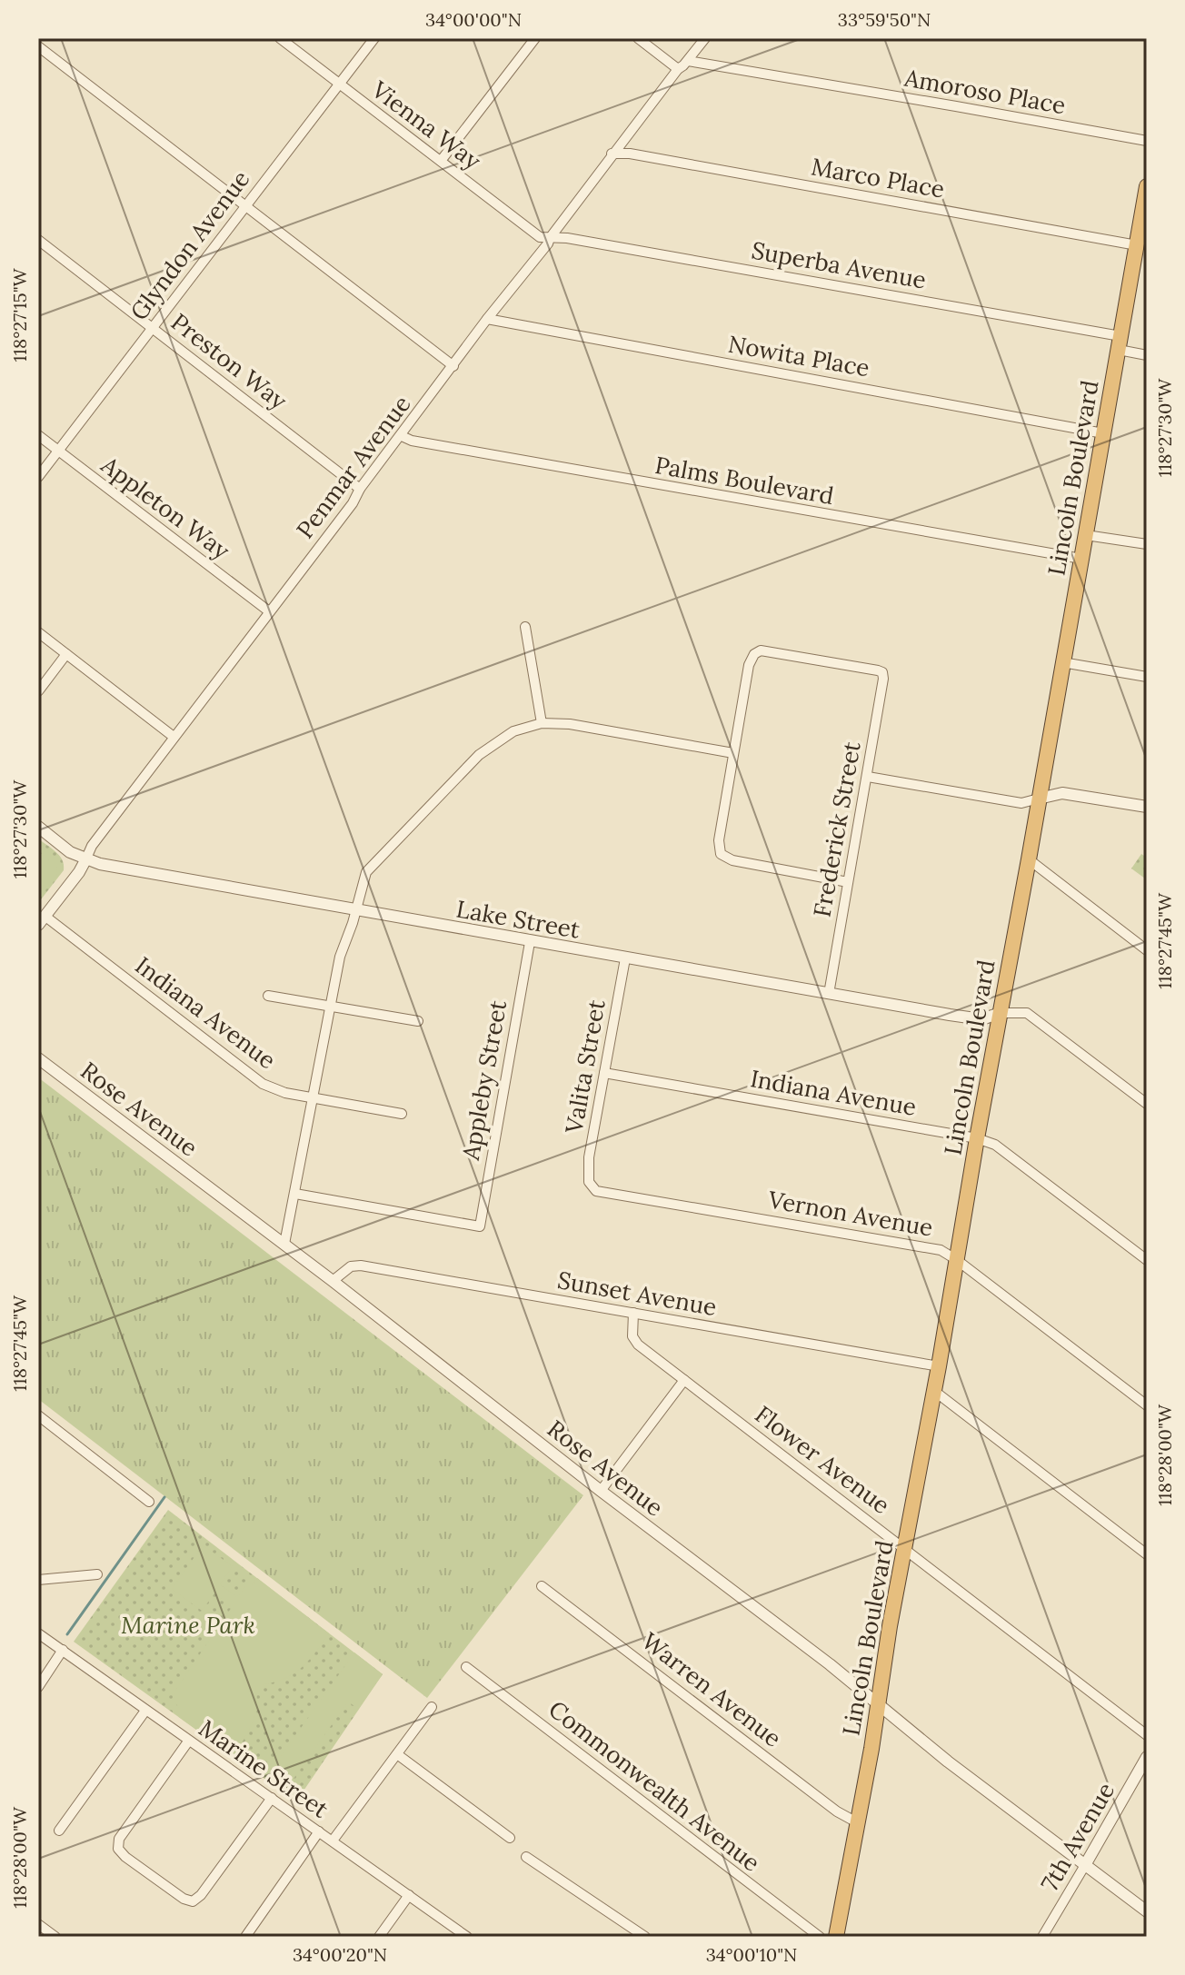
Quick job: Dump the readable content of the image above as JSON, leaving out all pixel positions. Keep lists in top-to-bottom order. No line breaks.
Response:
{"streets":{"highway":["Lincoln Boulevard"],"street":["Amoroso Place","Vienna Way","Marco Place","Glyndon Avenue","Superba Avenue","Nowita Place","Preston Way","Penmar Avenue","Palms Boulevard","Appleton Way","Frederick Street","Lake Street","Indiana Avenue","Valita Street","Appleby Street","Rose Avenue","Vernon Avenue","Sunset Avenue","Flower Avenue","Warren Avenue","Marine Street","Commonwealth Avenue","7th Avenue"]},"crossings":[["Amoroso Place","Penmar Avenue"],["Vienna Way","Glyndon Avenue"],["Vienna Way","Superba Avenue"],["Vienna Way","Penmar Avenue"],["Marco Place","Penmar Avenue"],["Marco Place","Lincoln Boulevard"],["Glyndon Avenue","Preston Way"],["Glyndon Avenue","Appleton Way"],["Superba Avenue","Penmar Avenue"],["Superba Avenue","Lincoln Boulevard"],["Nowita Place","Penmar Avenue"],["Nowita Place","Lincoln Boulevard"],["Preston Way","Penmar Avenue"],["Penmar Avenue","Palms Boulevard"],["Penmar Avenue","Appleton Way"],["Penmar Avenue","Lake Street"],["Penmar Avenue","Indiana Avenue"],["Lincoln Boulevard","Palms Boulevard"],["Lincoln Boulevard","Lake Street"],["Lincoln Boulevard","Indiana Avenue"],["Lincoln Boulevard","Rose Avenue"],["Lincoln Boulevard","Vernon Avenue"],["Lincoln Boulevard","Sunset Avenue"],["Lincoln Boulevard","Flower Avenue"],["Lincoln Boulevard","Warren Avenue"],["Frederick Street","Lake Street"],["Lake Street","Valita Street"],["Lake Street","Appleby Street"],["Indiana Avenue","Valita Street"],["Valita Street","Vernon Avenue"],["Rose Avenue","Sunset Avenue"],["Rose Avenue","7th Avenue"],["Sunset Avenue","Flower Avenue"]],"parks":["Marine Park"],"coordinates":["34°00'00\"N","33°59'50\"N","118°27'15\"W","118°27'30\"W","118°27'45\"W","118°28'00\"W","34°00'20\"N","34°00'10\"N"]}
